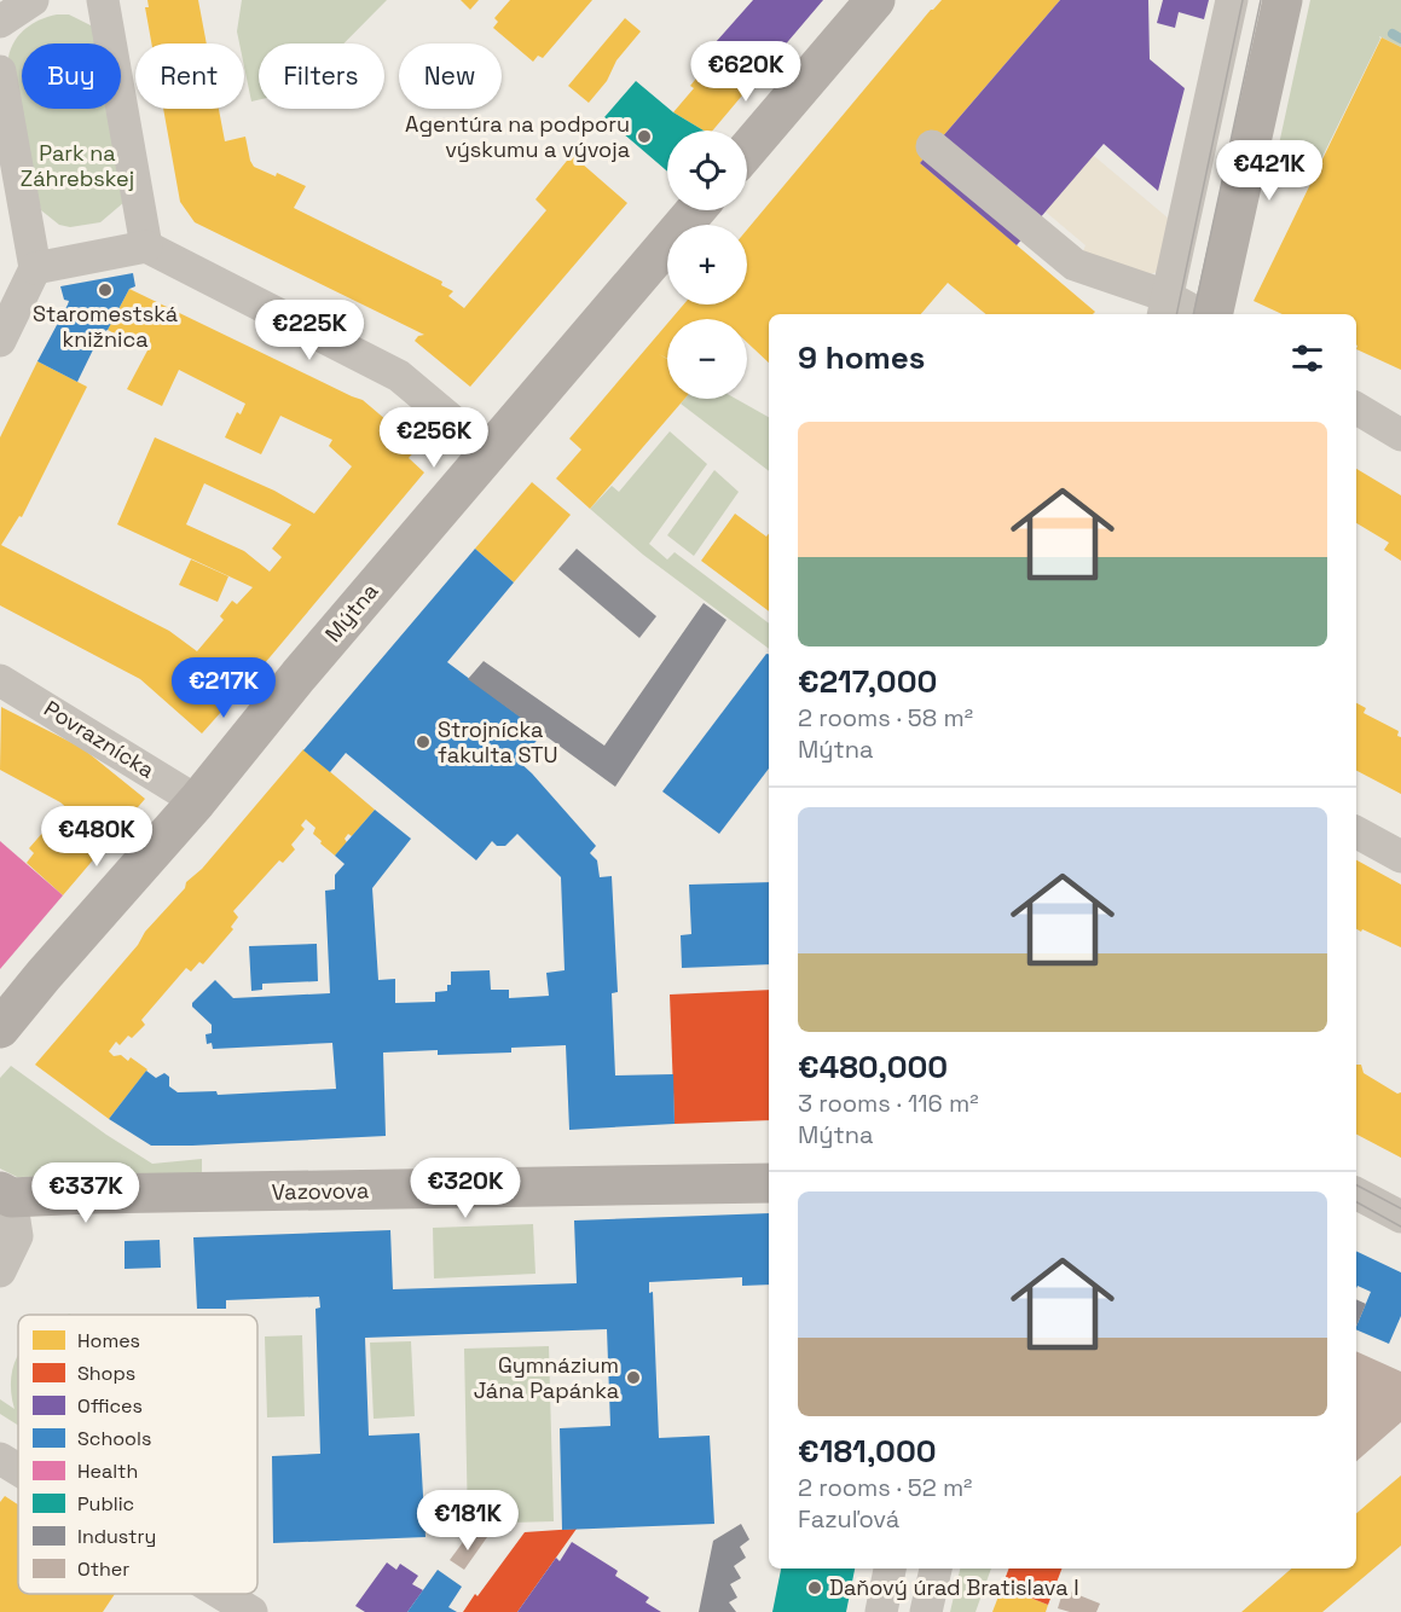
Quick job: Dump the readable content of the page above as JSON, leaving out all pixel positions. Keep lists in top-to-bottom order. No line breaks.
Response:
{"streets":{"main road":["Mýtna","Vazovova"],"street":["Povraznícka"]},"crossings":[["Mýtna","Povraznícka"]],"parks":["Park na Záhrebskej"],"places":["Agentúra na podporu výskumu a vývoja","Staromestská knižnica","Strojnícka fakulta STU","Gymnázium Jána Papánka","Daňový úrad Bratislava I"],"legend":["Homes","Shops","Offices","Schools","Health","Public","Industry","Other"],"page":{"price":["€620K","€421K","€225K","€256K","€217K","€480K","€320K","€337K","€181K"],"chip":["Buy","Rent","Filters","New"],"map_buttons":["+","−"],"heading":"9 homes","list":[{"name":"€217,000","note":"2 rooms · 58 m² · Mýtna"},{"name":"€480,000","note":"3 rooms · 116 m² · Mýtna"},{"name":"€181,000","note":"2 rooms · 52 m² · Fazuľová"}]}}
